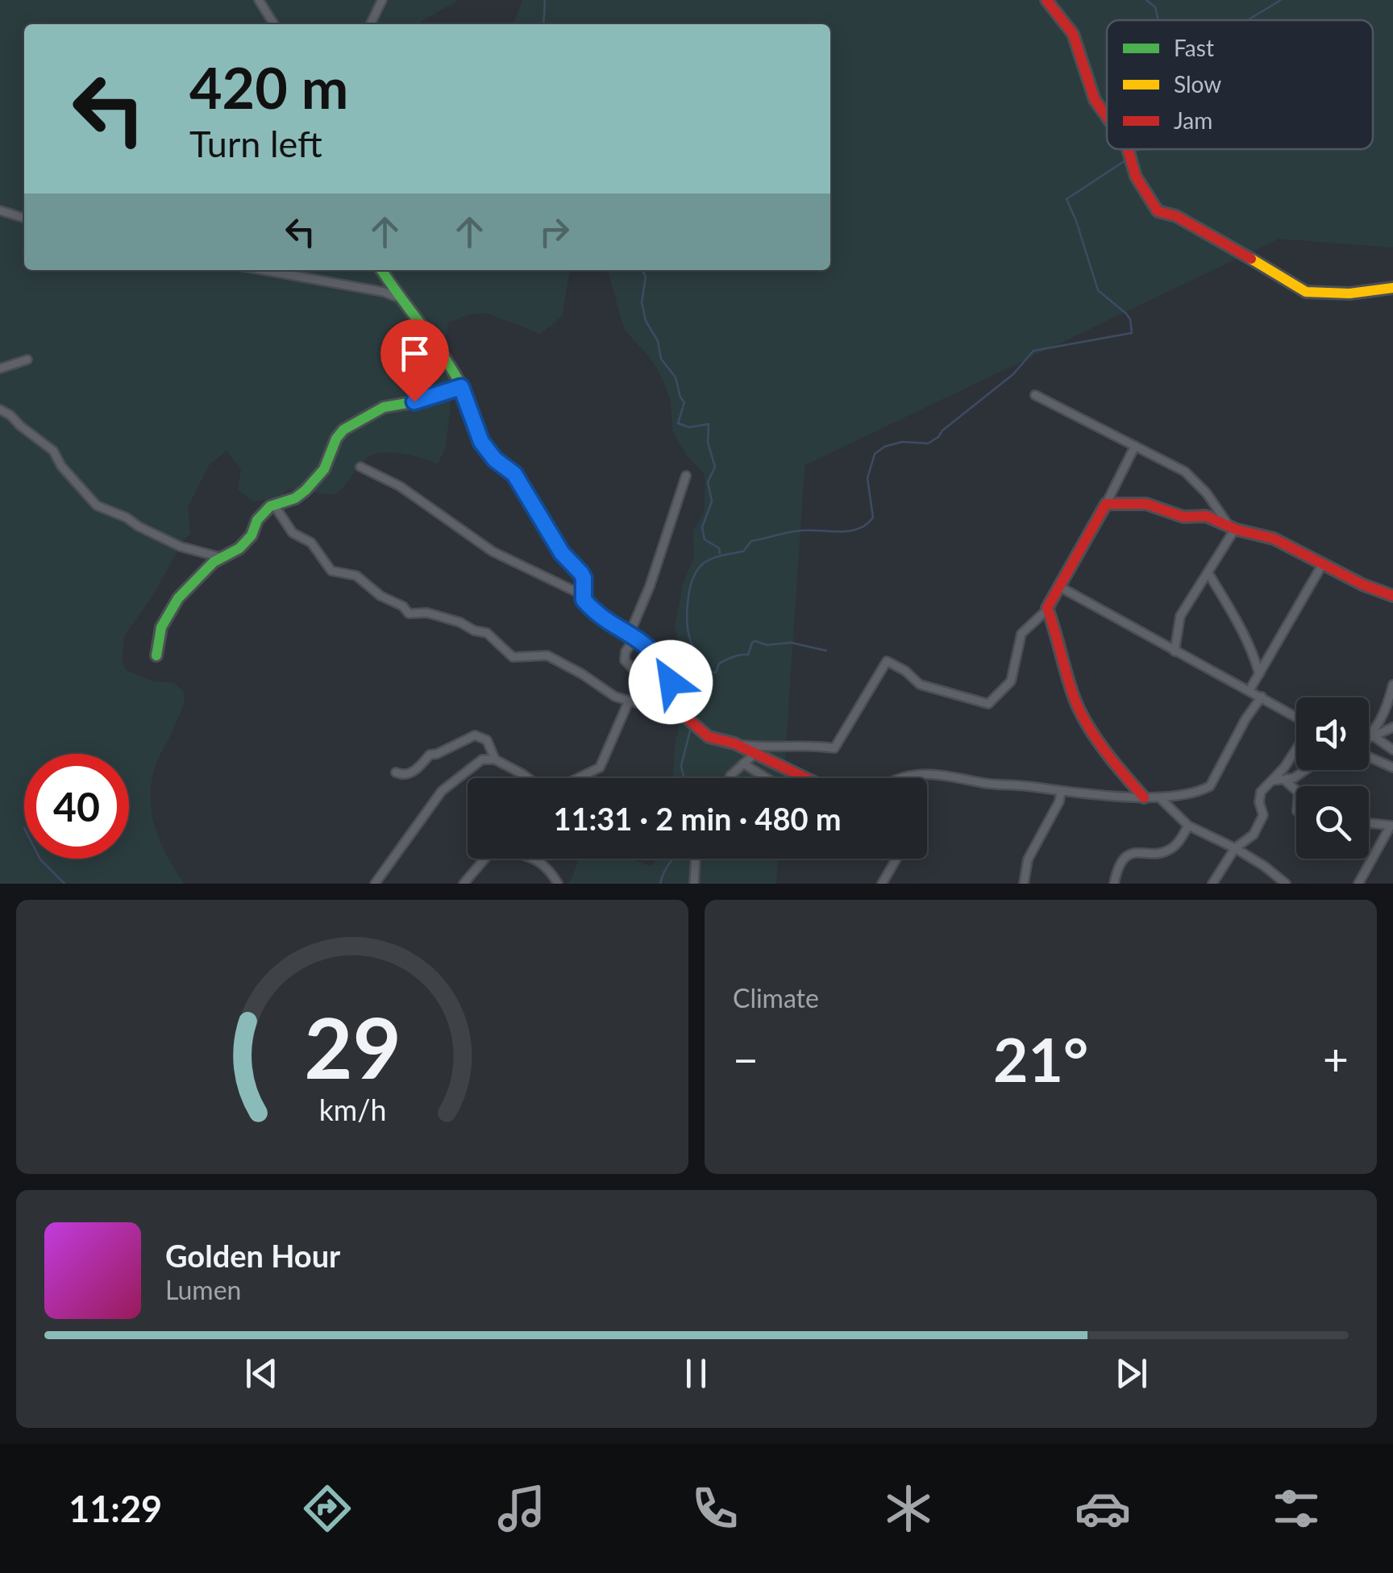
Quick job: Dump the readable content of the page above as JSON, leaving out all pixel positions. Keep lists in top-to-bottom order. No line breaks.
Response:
{"legend":["Fast","Slow","Jam"],"page":{"turn":["420 m","Turn left"],"limit":"40","trip":"11:31 · 2 min · 480 m","tile":"Climate","heat":["−","21°","+"],"song":["Golden Hour","Lumen"],"tabs":"11:29","gauge":["29","km/h"]}}
